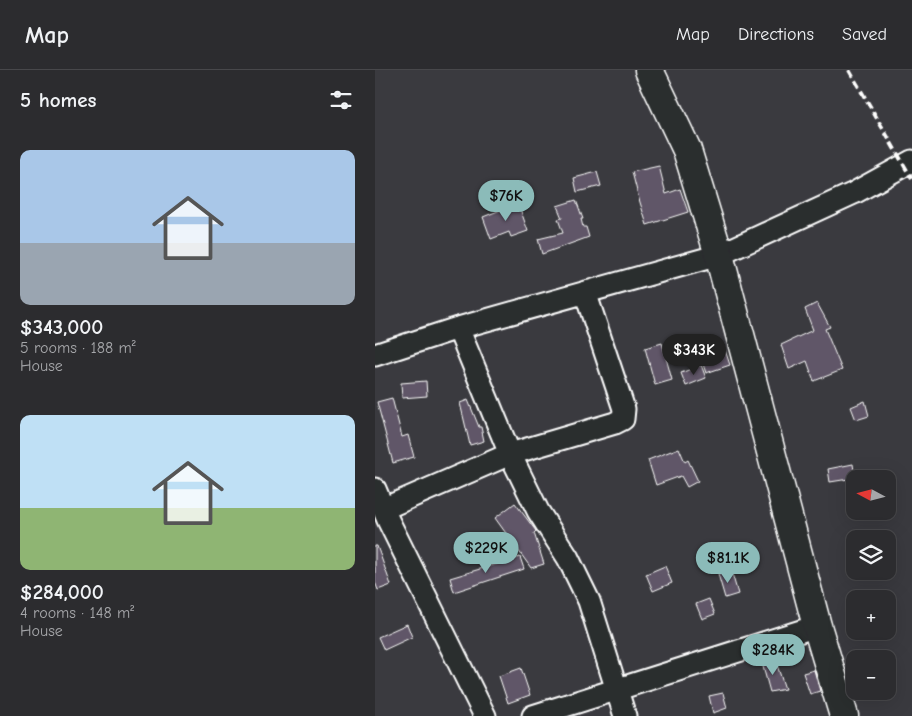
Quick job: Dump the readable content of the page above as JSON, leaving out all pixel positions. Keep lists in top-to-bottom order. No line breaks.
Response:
{"north":"left","page":{"header":"Map","nav":["Map","Directions","Saved"],"heading":"5 homes","list":[{"name":"$343,000","note":"5 rooms · 188 m² · House"},{"name":"$284,000","note":"4 rooms · 148 m² · House"}],"price":["$76K","$343K","$229K","$81.1K","$284K"],"map_buttons":["+","−"]}}
